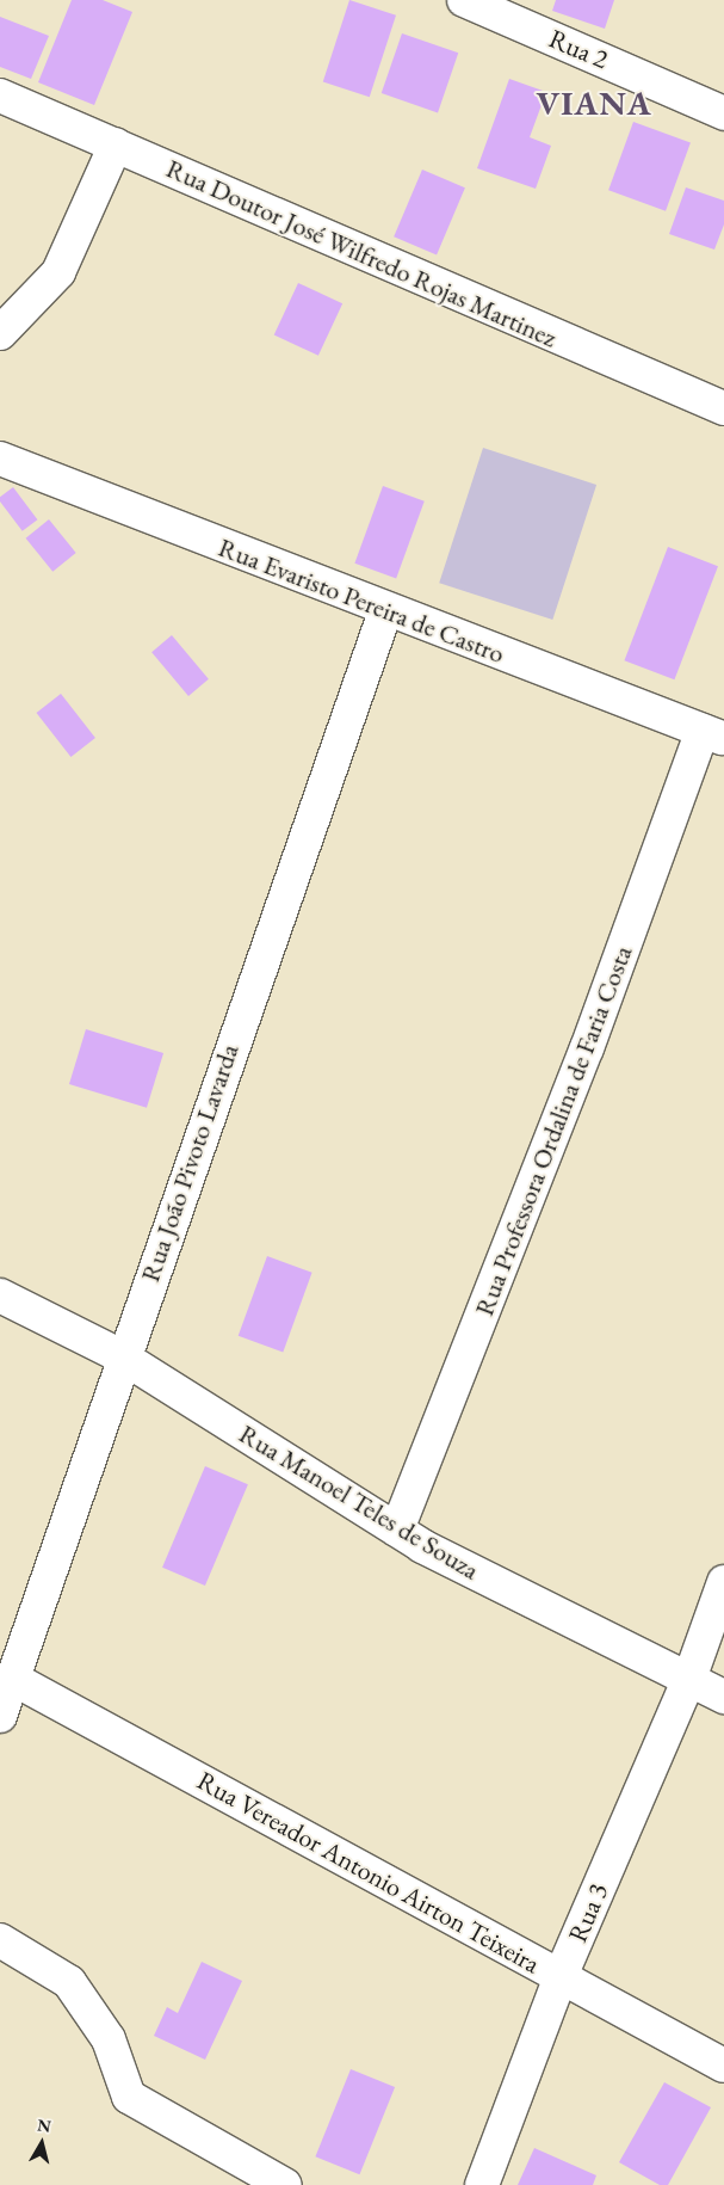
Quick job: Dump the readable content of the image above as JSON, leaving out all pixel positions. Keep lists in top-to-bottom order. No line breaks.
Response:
{"streets":{"street":["Rua 2","Rua Doutor José Wilfredo Rojas Martinez","Rua Evaristo Pereira de Castro","Rua Professora Ordalina de Faria Costa","Rua João Pivoto Lavarda","Rua Manoel Teles de Souza","Rua Vereador Antonio Airton Teixeira","Rua 3"]},"crossings":[["Rua Evaristo Pereira de Castro","Rua Professora Ordalina de Faria Costa"],["Rua Evaristo Pereira de Castro","Rua João Pivoto Lavarda"],["Rua Professora Ordalina de Faria Costa","Rua Manoel Teles de Souza"],["Rua João Pivoto Lavarda","Rua Manoel Teles de Souza"],["Rua João Pivoto Lavarda","Rua Vereador Antonio Airton Teixeira"],["Rua Manoel Teles de Souza","Rua 3"],["Rua Vereador Antonio Airton Teixeira","Rua 3"]],"districts":["VIANA"],"north":"top"}
